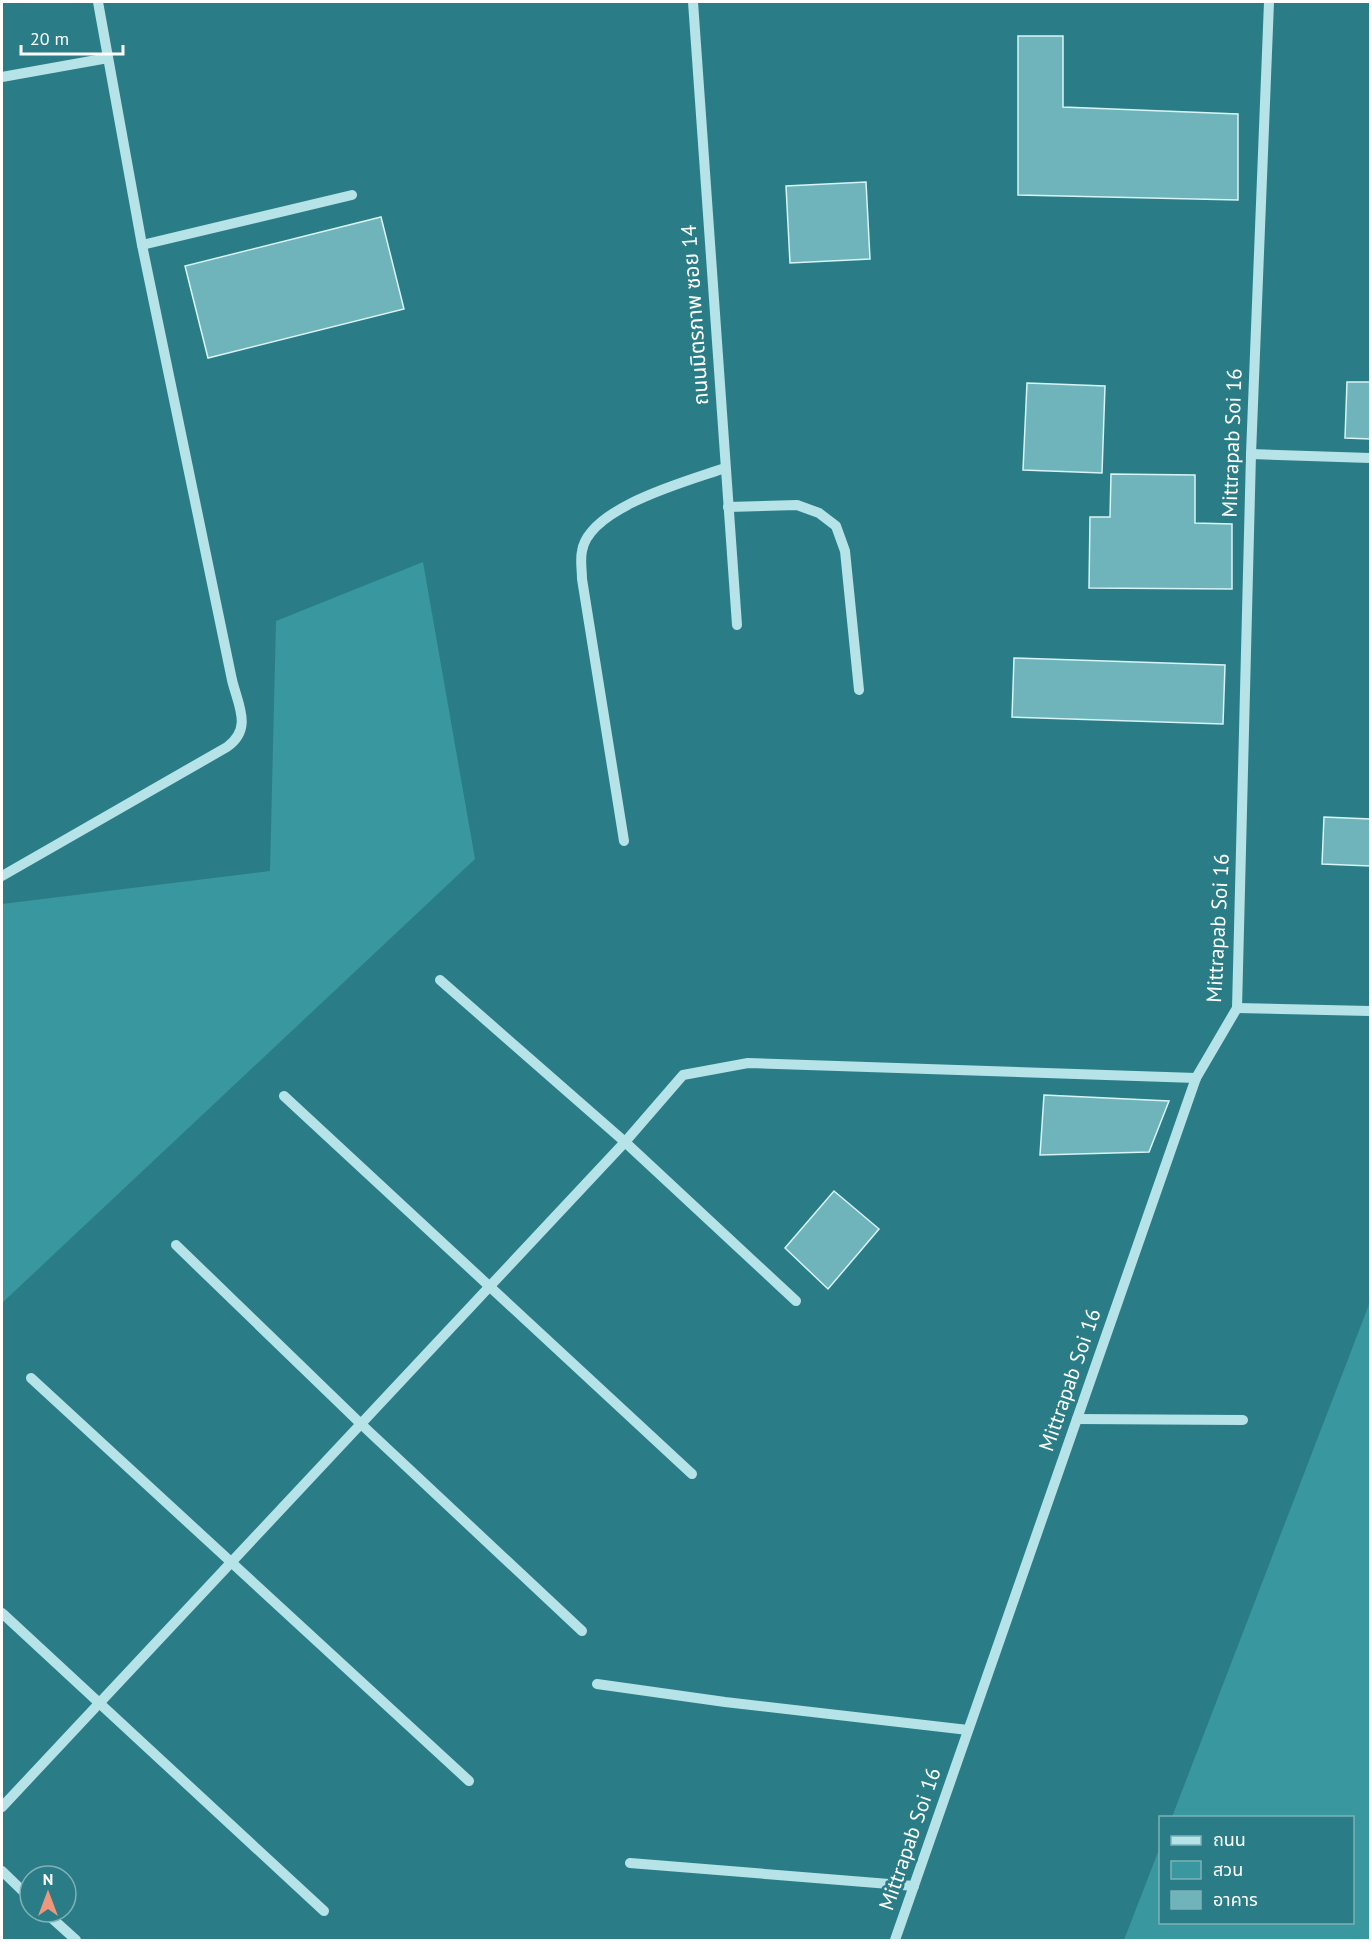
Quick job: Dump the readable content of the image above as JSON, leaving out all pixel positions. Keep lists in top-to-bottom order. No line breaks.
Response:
{"streets":{"street":["ถนนมิตรภาพ ซอย 14","Mittrapab Soi 16"]},"legend":["ถนน","สวน","อาคาร"],"scale_bar":"20 m","north":"top"}
